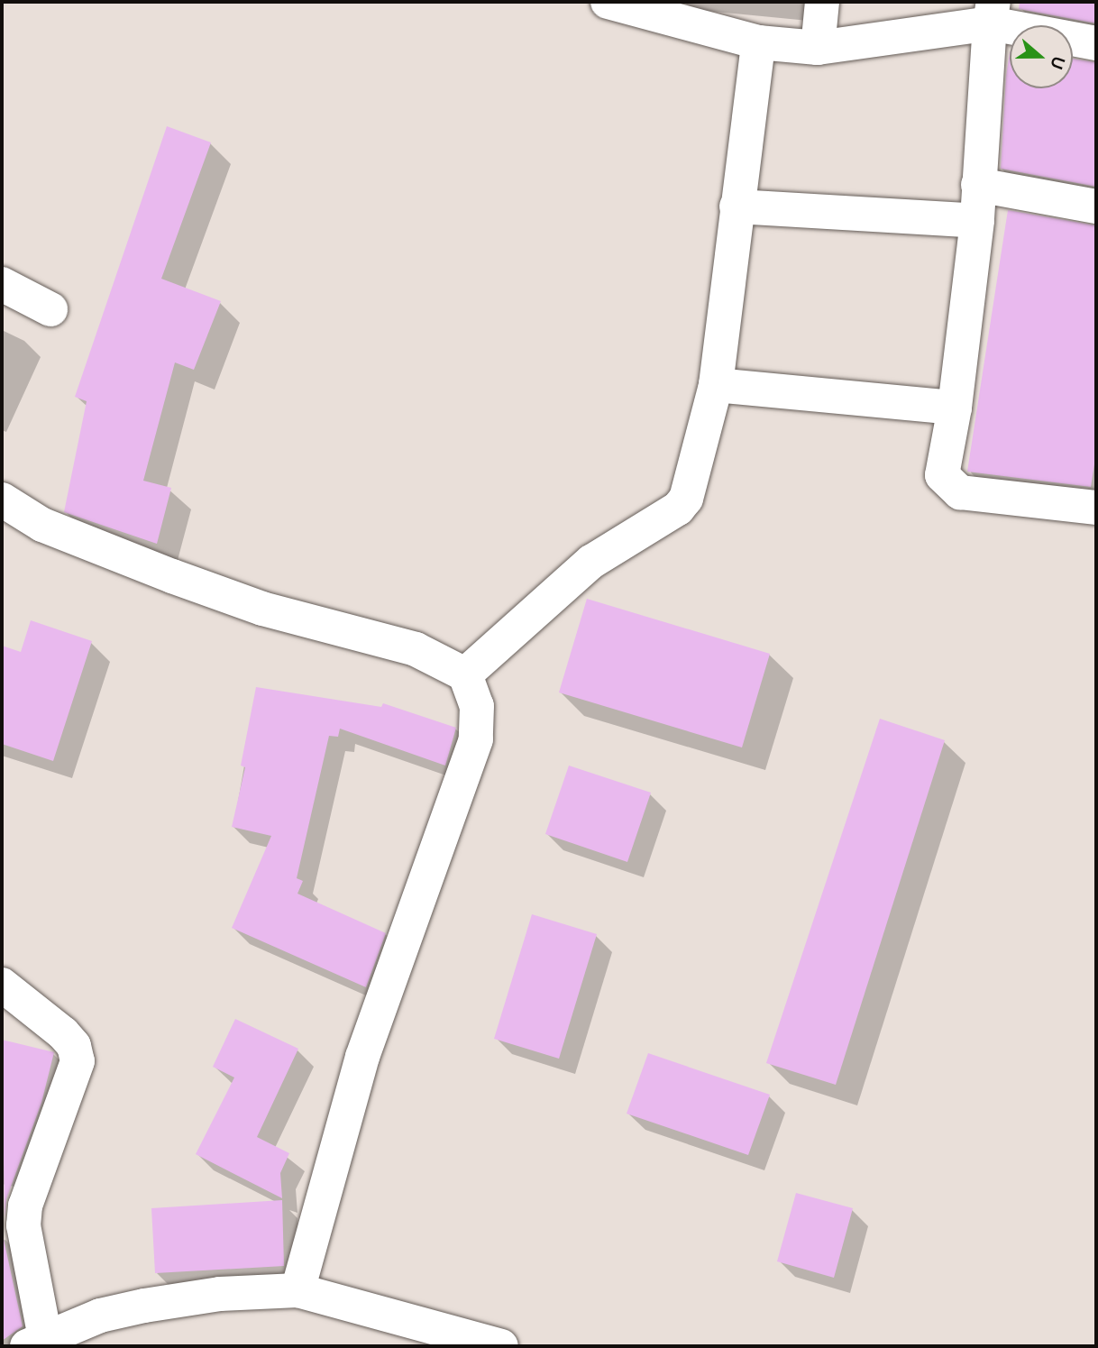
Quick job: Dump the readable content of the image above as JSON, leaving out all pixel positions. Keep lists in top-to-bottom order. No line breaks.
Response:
{"north":"right"}
